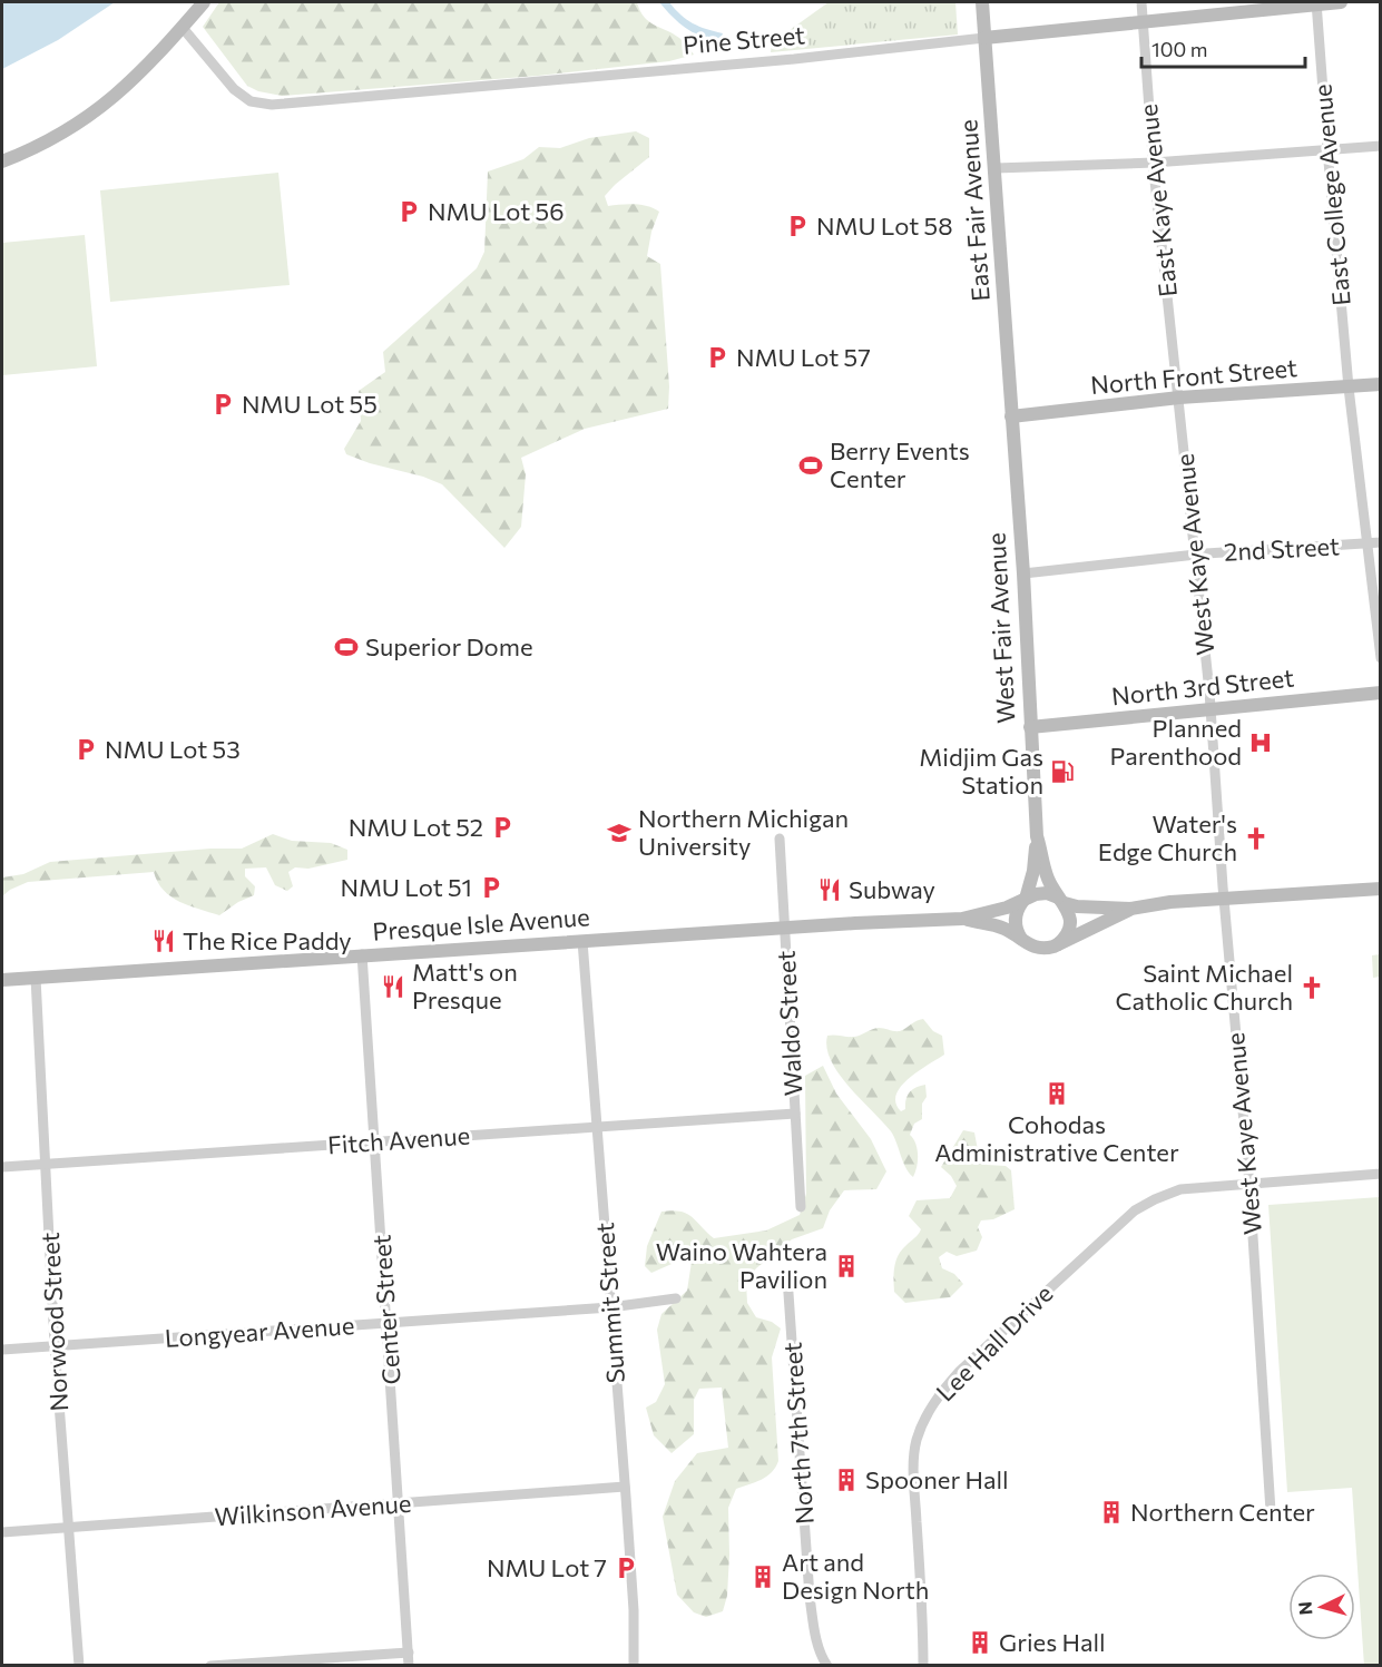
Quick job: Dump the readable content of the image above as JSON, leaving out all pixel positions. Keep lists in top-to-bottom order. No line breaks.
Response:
{"streets":{"street":["Pine Street","East College Avenue","East Kaye Avenue","East Fair Avenue","North Front Street","2nd Street","West Kaye Avenue","West Fair Avenue","North 3rd Street","Presque Isle Avenue","Waldo Street","Fitch Avenue","Summit Street","Center Street","Norwood Street","Longyear Avenue","Lee Hall Drive","North 7th Street","Wilkinson Avenue"]},"crossings":[["Pine Street","East College Avenue"],["Pine Street","East Kaye Avenue"],["Pine Street","East Fair Avenue"],["East College Avenue","North Front Street"],["East College Avenue","2nd Street"],["East Kaye Avenue","North Front Street"],["East Kaye Avenue","West Kaye Avenue"],["East Fair Avenue","North Front Street"],["East Fair Avenue","West Fair Avenue"],["North Front Street","West Kaye Avenue"],["North Front Street","West Fair Avenue"],["2nd Street","West Kaye Avenue"],["2nd Street","West Fair Avenue"],["West Kaye Avenue","North 3rd Street"],["West Kaye Avenue","Presque Isle Avenue"],["West Kaye Avenue","Lee Hall Drive"],["West Fair Avenue","North 3rd Street"],["West Fair Avenue","Presque Isle Avenue"],["Presque Isle Avenue","Waldo Street"],["Presque Isle Avenue","Summit Street"],["Presque Isle Avenue","Center Street"],["Presque Isle Avenue","Norwood Street"],["Waldo Street","Fitch Avenue"],["Fitch Avenue","Summit Street"],["Fitch Avenue","Center Street"],["Fitch Avenue","Norwood Street"],["Summit Street","Longyear Avenue"],["Summit Street","Wilkinson Avenue"],["Center Street","Longyear Avenue"],["Center Street","Wilkinson Avenue"],["Norwood Street","Longyear Avenue"],["Norwood Street","Wilkinson Avenue"]],"places":{"parking":["NMU Lot 56","NMU Lot 58","NMU Lot 57","NMU Lot 55","NMU Lot 53","NMU Lot 52","NMU Lot 51","NMU Lot 7"],"sports":["Berry Events Center","Superior Dome"],"hospital":["Planned Parenthood"],"fuel station":["Midjim Gas Station"],"school or university":["Northern Michigan University"],"church":["Water's Edge Church","Saint Michael Catholic Church"],"restaurant":["Subway","The Rice Paddy","Matt's on Presque"],"building":["Cohodas Administrative Center","Waino Wahtera Pavilion","Spooner Hall","Northern Center","Art and Design North","Gries Hall"]},"scale_bar":"100 m","north":"left"}
